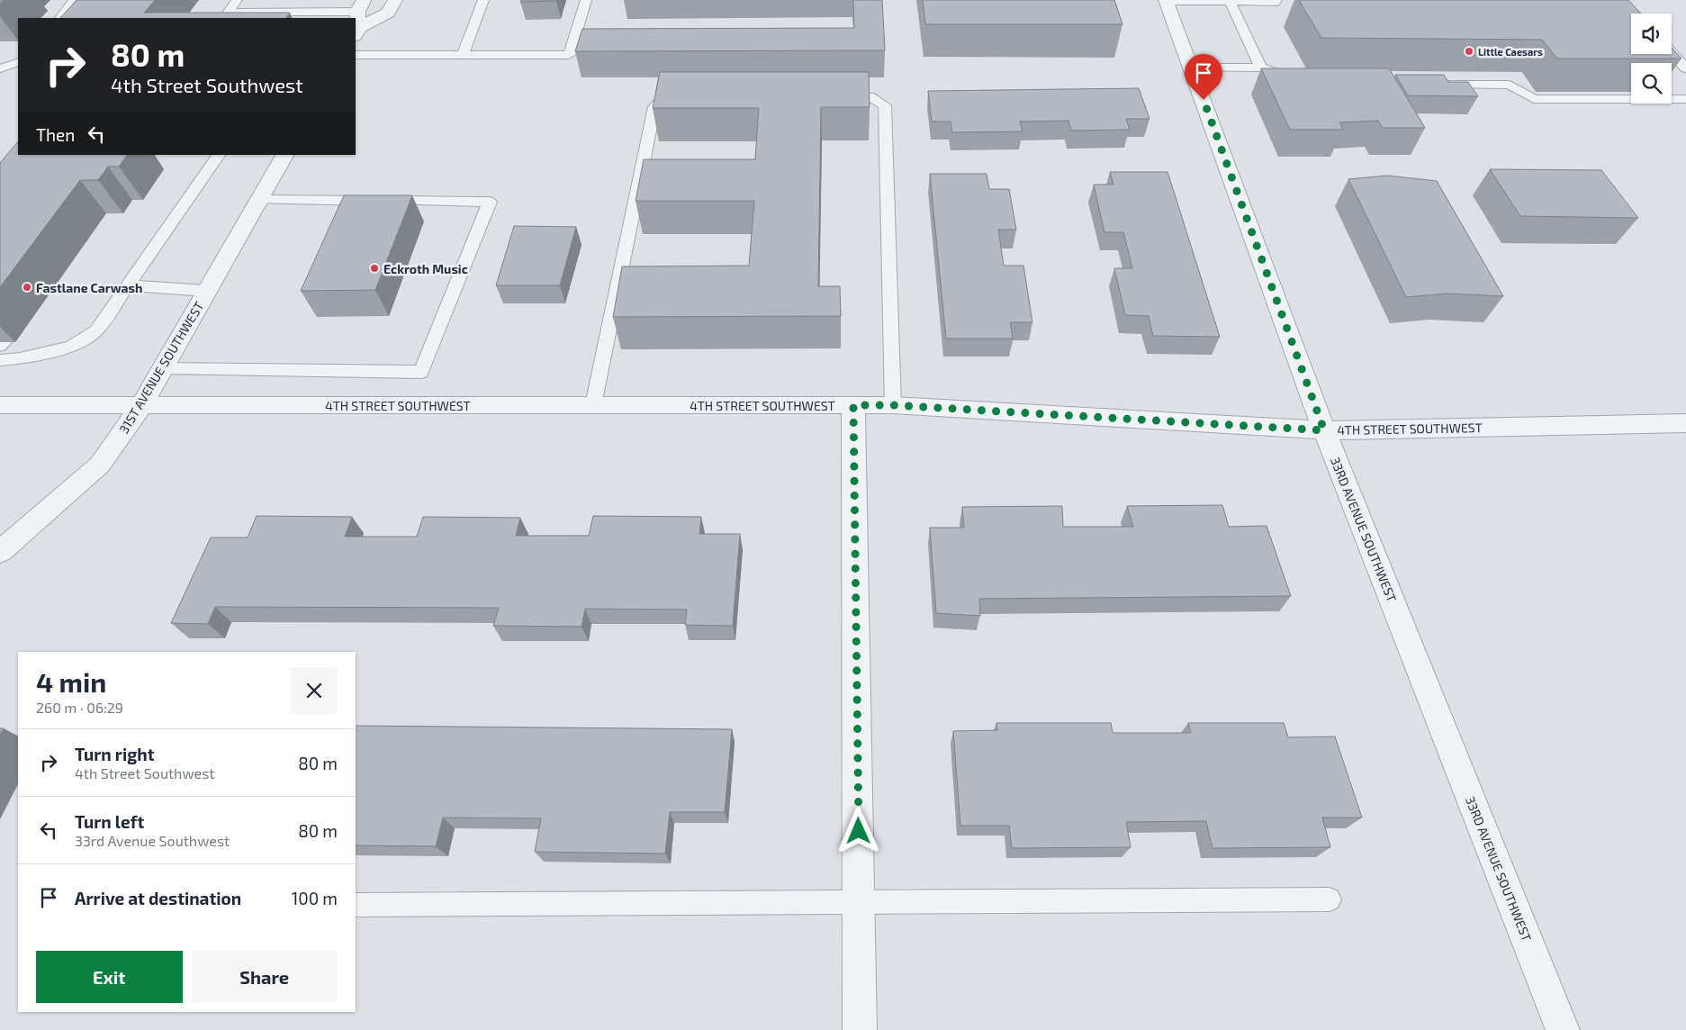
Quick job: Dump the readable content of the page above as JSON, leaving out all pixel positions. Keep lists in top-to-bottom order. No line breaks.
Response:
{"streets":{"street":["31ST AVENUE SOUTHWEST","4TH STREET SOUTHWEST","33RD AVENUE SOUTHWEST"]},"crossings":[["31ST AVENUE SOUTHWEST","4TH STREET SOUTHWEST"],["4TH STREET SOUTHWEST","33RD AVENUE SOUTHWEST"]],"places":["Little Caesars","Eckroth Music","Fastlane Carwash"],"page":{"turn":["80 m","4th Street Southwest"],"then":"Then","heading":["4 min","260 m · 06:29"],"list":[{"name":"Turn right","note":"4th Street Southwest","value":"80 m"},{"name":"Turn left","note":"33rd Avenue Southwest","value":"80 m"},{"name":"Arrive at destination","value":"100 m"}],"buttons":["Exit","Share"]}}
